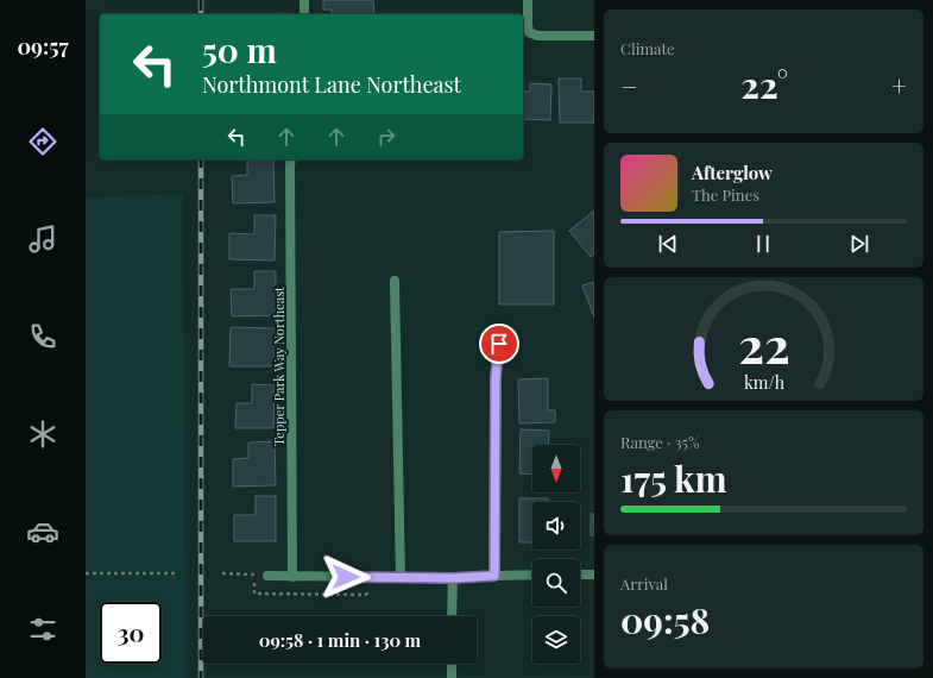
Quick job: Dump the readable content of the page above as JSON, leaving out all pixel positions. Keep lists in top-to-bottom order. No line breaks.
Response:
{"streets":{"street":["Tepper Park Way Northeast"]},"north":"bottom","page":{"tabs":"09:57","tile":["Climate",["Range · 35%","175 km"],["Arrival","09:58"]],"turn":["50 m","Northmont Lane Northeast"],"heat":["−","22°","+"],"song":["Afterglow","The Pines"],"limit":"30","trip":"09:58 · 1 min · 130 m","gauge":["22","km/h"]}}
